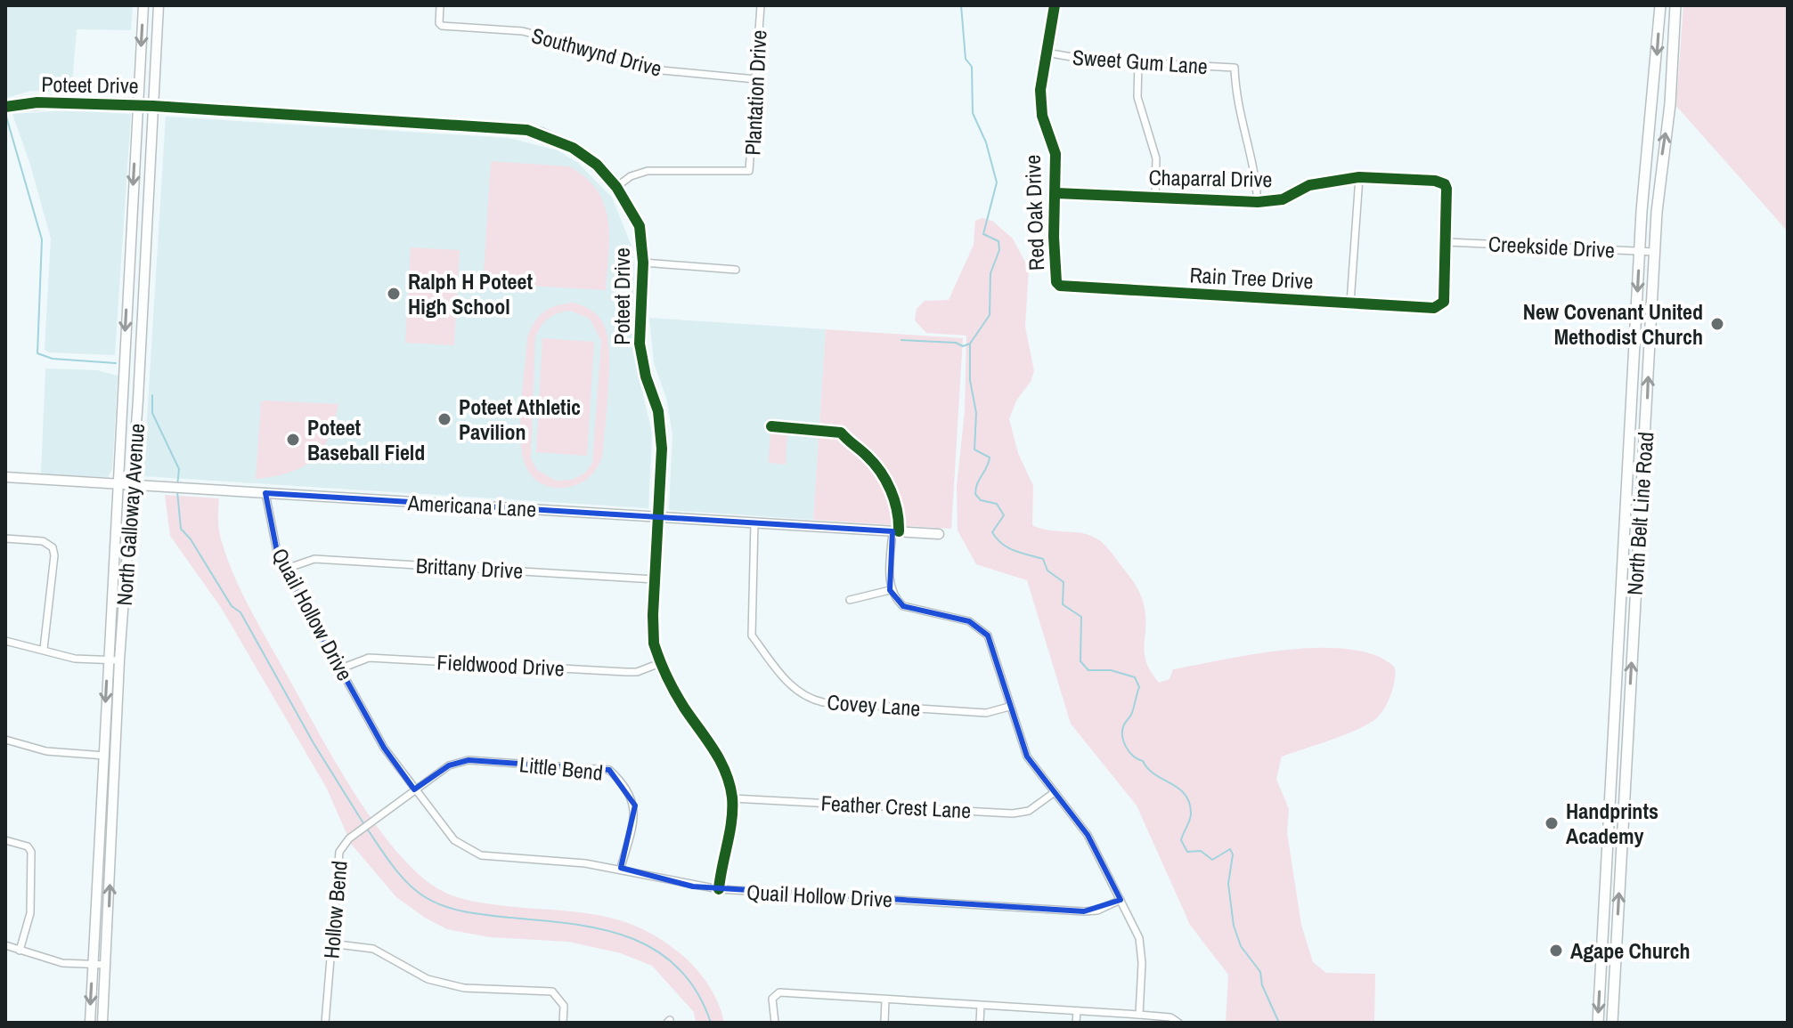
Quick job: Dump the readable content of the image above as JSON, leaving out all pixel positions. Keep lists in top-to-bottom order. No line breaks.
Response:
{"streets":{"main road":["Poteet Drive","Americana Lane","North Belt Line Road","North Galloway Avenue"],"street":["Southwynd Drive","Sweet Gum Lane","Plantation Drive","Chaparral Drive","Red Oak Drive","Creekside Drive","Rain Tree Drive","Brittany Drive","Quail Hollow Drive","Fieldwood Drive","Covey Lane","Little Bend","Feather Crest Lane","Hollow Bend"]},"crossings":[["Southwynd Drive","Plantation Drive"],["Sweet Gum Lane","Chaparral Drive"],["Sweet Gum Lane","Red Oak Drive"],["Poteet Drive","Plantation Drive"],["Poteet Drive","Americana Lane"],["Poteet Drive","North Galloway Avenue"],["Poteet Drive","Brittany Drive"],["Poteet Drive","Quail Hollow Drive"],["Poteet Drive","Fieldwood Drive"],["Poteet Drive","Feather Crest Lane"],["Chaparral Drive","Red Oak Drive"],["Chaparral Drive","Creekside Drive"],["Chaparral Drive","Rain Tree Drive"],["Red Oak Drive","Rain Tree Drive"],["Creekside Drive","Rain Tree Drive"],["Creekside Drive","North Belt Line Road"],["Americana Lane","North Galloway Avenue"],["Americana Lane","Quail Hollow Drive"],["Americana Lane","Covey Lane"],["Brittany Drive","Quail Hollow Drive"],["Quail Hollow Drive","Fieldwood Drive"],["Quail Hollow Drive","Little Bend"],["Quail Hollow Drive","Hollow Bend"],["Little Bend","Hollow Bend"]],"places":["Ralph H Poteet High School","New Covenant United Methodist Church","Poteet Athletic Pavilion","Poteet Baseball Field","Handprints Academy","Agape Church"]}
